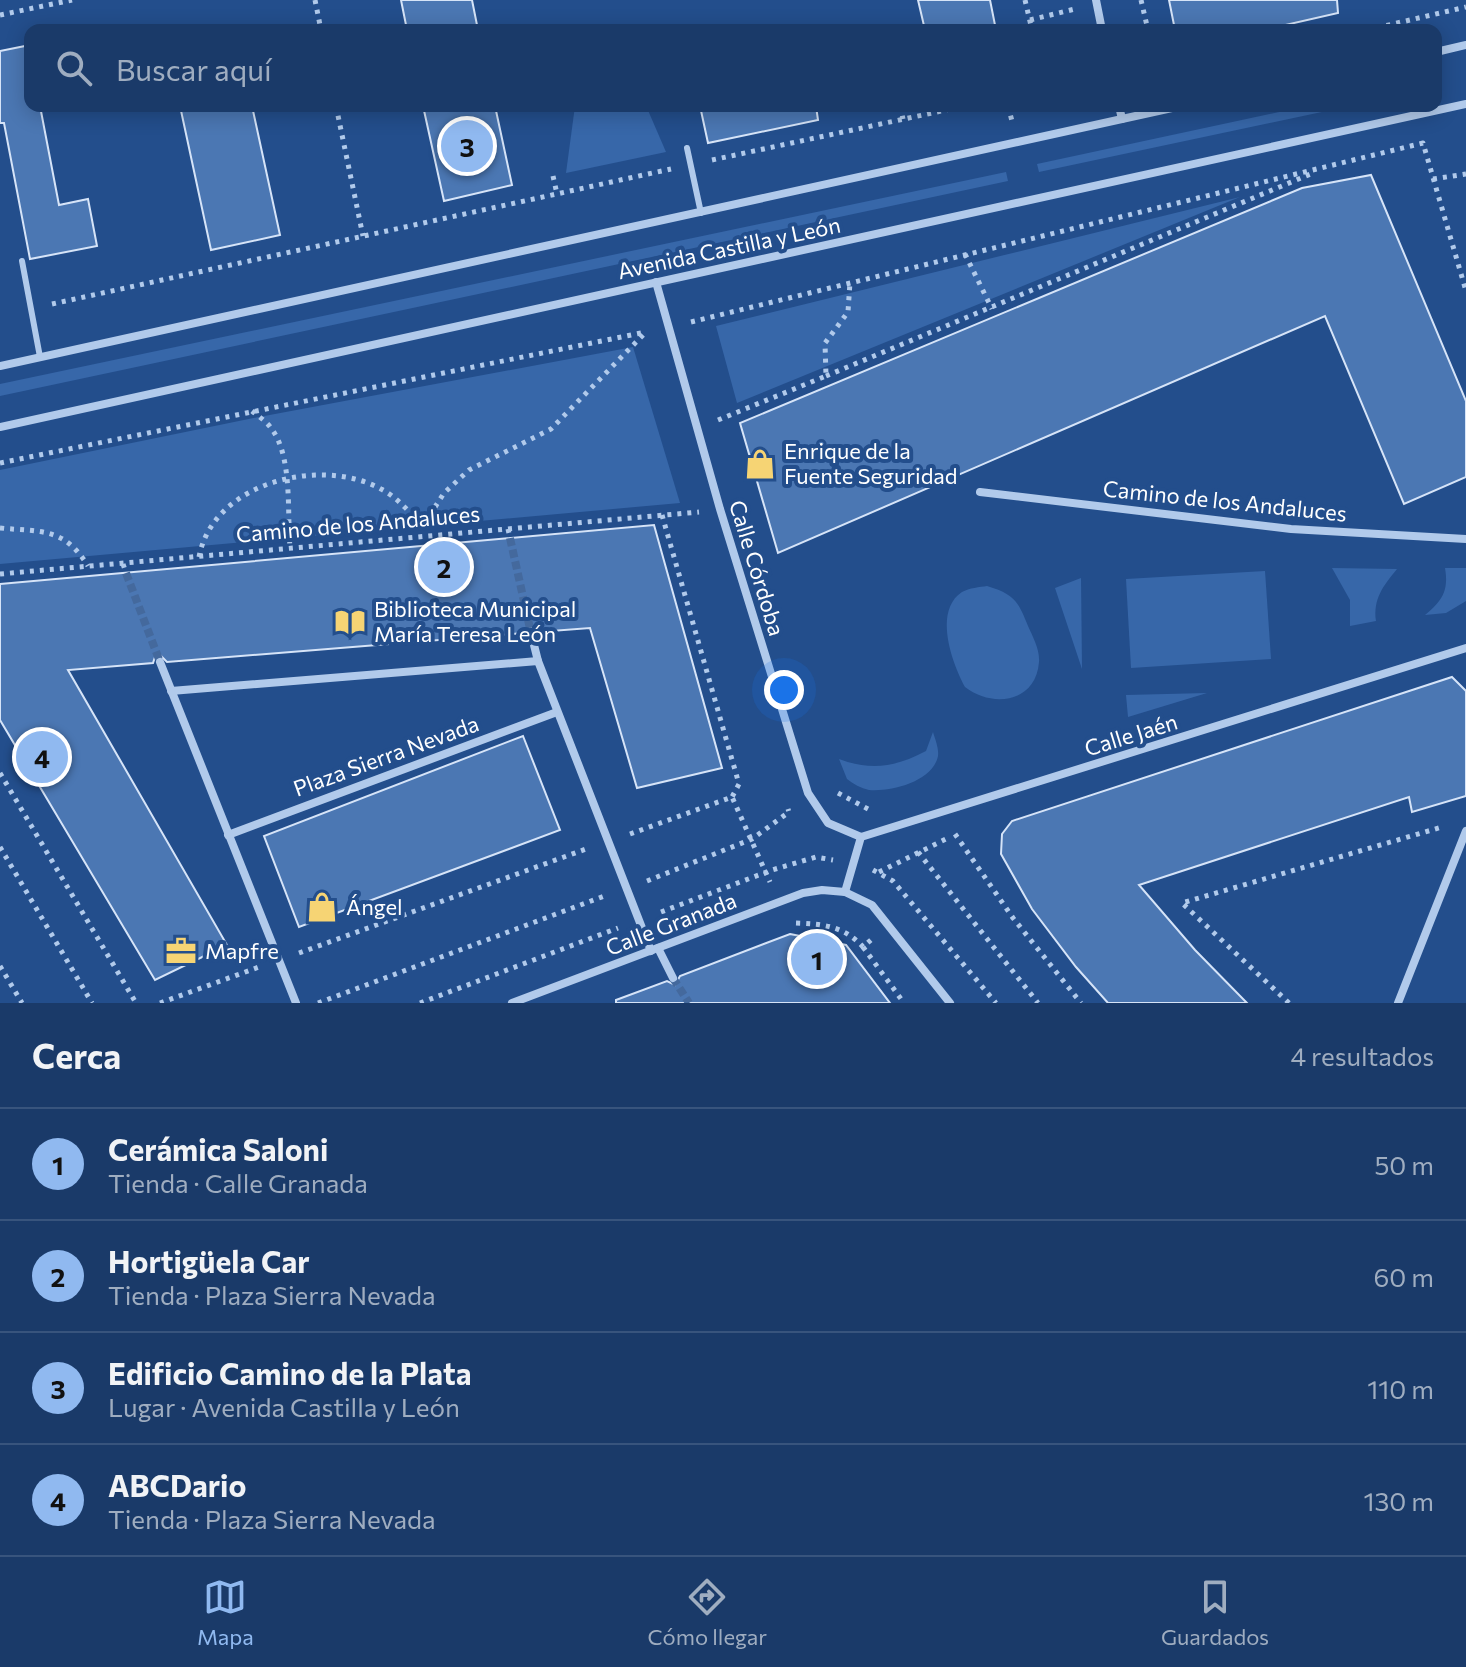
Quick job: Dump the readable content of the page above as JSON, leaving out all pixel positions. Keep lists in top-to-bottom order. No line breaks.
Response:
{"streets":{"street":["Avenida Castilla y León","Camino de los Andaluces","Calle Córdoba","Calle Jaén","Plaza Sierra Nevada","Calle Granada"]},"crossings":[["Avenida Castilla y León","Calle Córdoba"],["Camino de los Andaluces","Calle Córdoba"],["Calle Córdoba","Calle Jaén"]],"places":{"shop":["Enrique de la Fuente Seguridad","Ángel"],"library":["Biblioteca Municipal María Teresa León"],"office":["Mapfre"]},"page":{"search":"Buscar aquí","pins":["3","2","4","1"],"heading":["Cerca","4 resultados"],"list":[{"mark":"1","name":"Cerámica Saloni","note":"Tienda · Calle Granada","value":"50 m"},{"mark":"2","name":"Hortigüela Car","note":"Tienda · Plaza Sierra Nevada","value":"60 m"},{"mark":"3","name":"Edificio Camino de la Plata","note":"Lugar · Avenida Castilla y León","value":"110 m"},{"mark":"4","name":"ABCDario","note":"Tienda · Plaza Sierra Nevada","value":"130 m"}],"nav":["Mapa","Cómo llegar","Guardados"]}}
